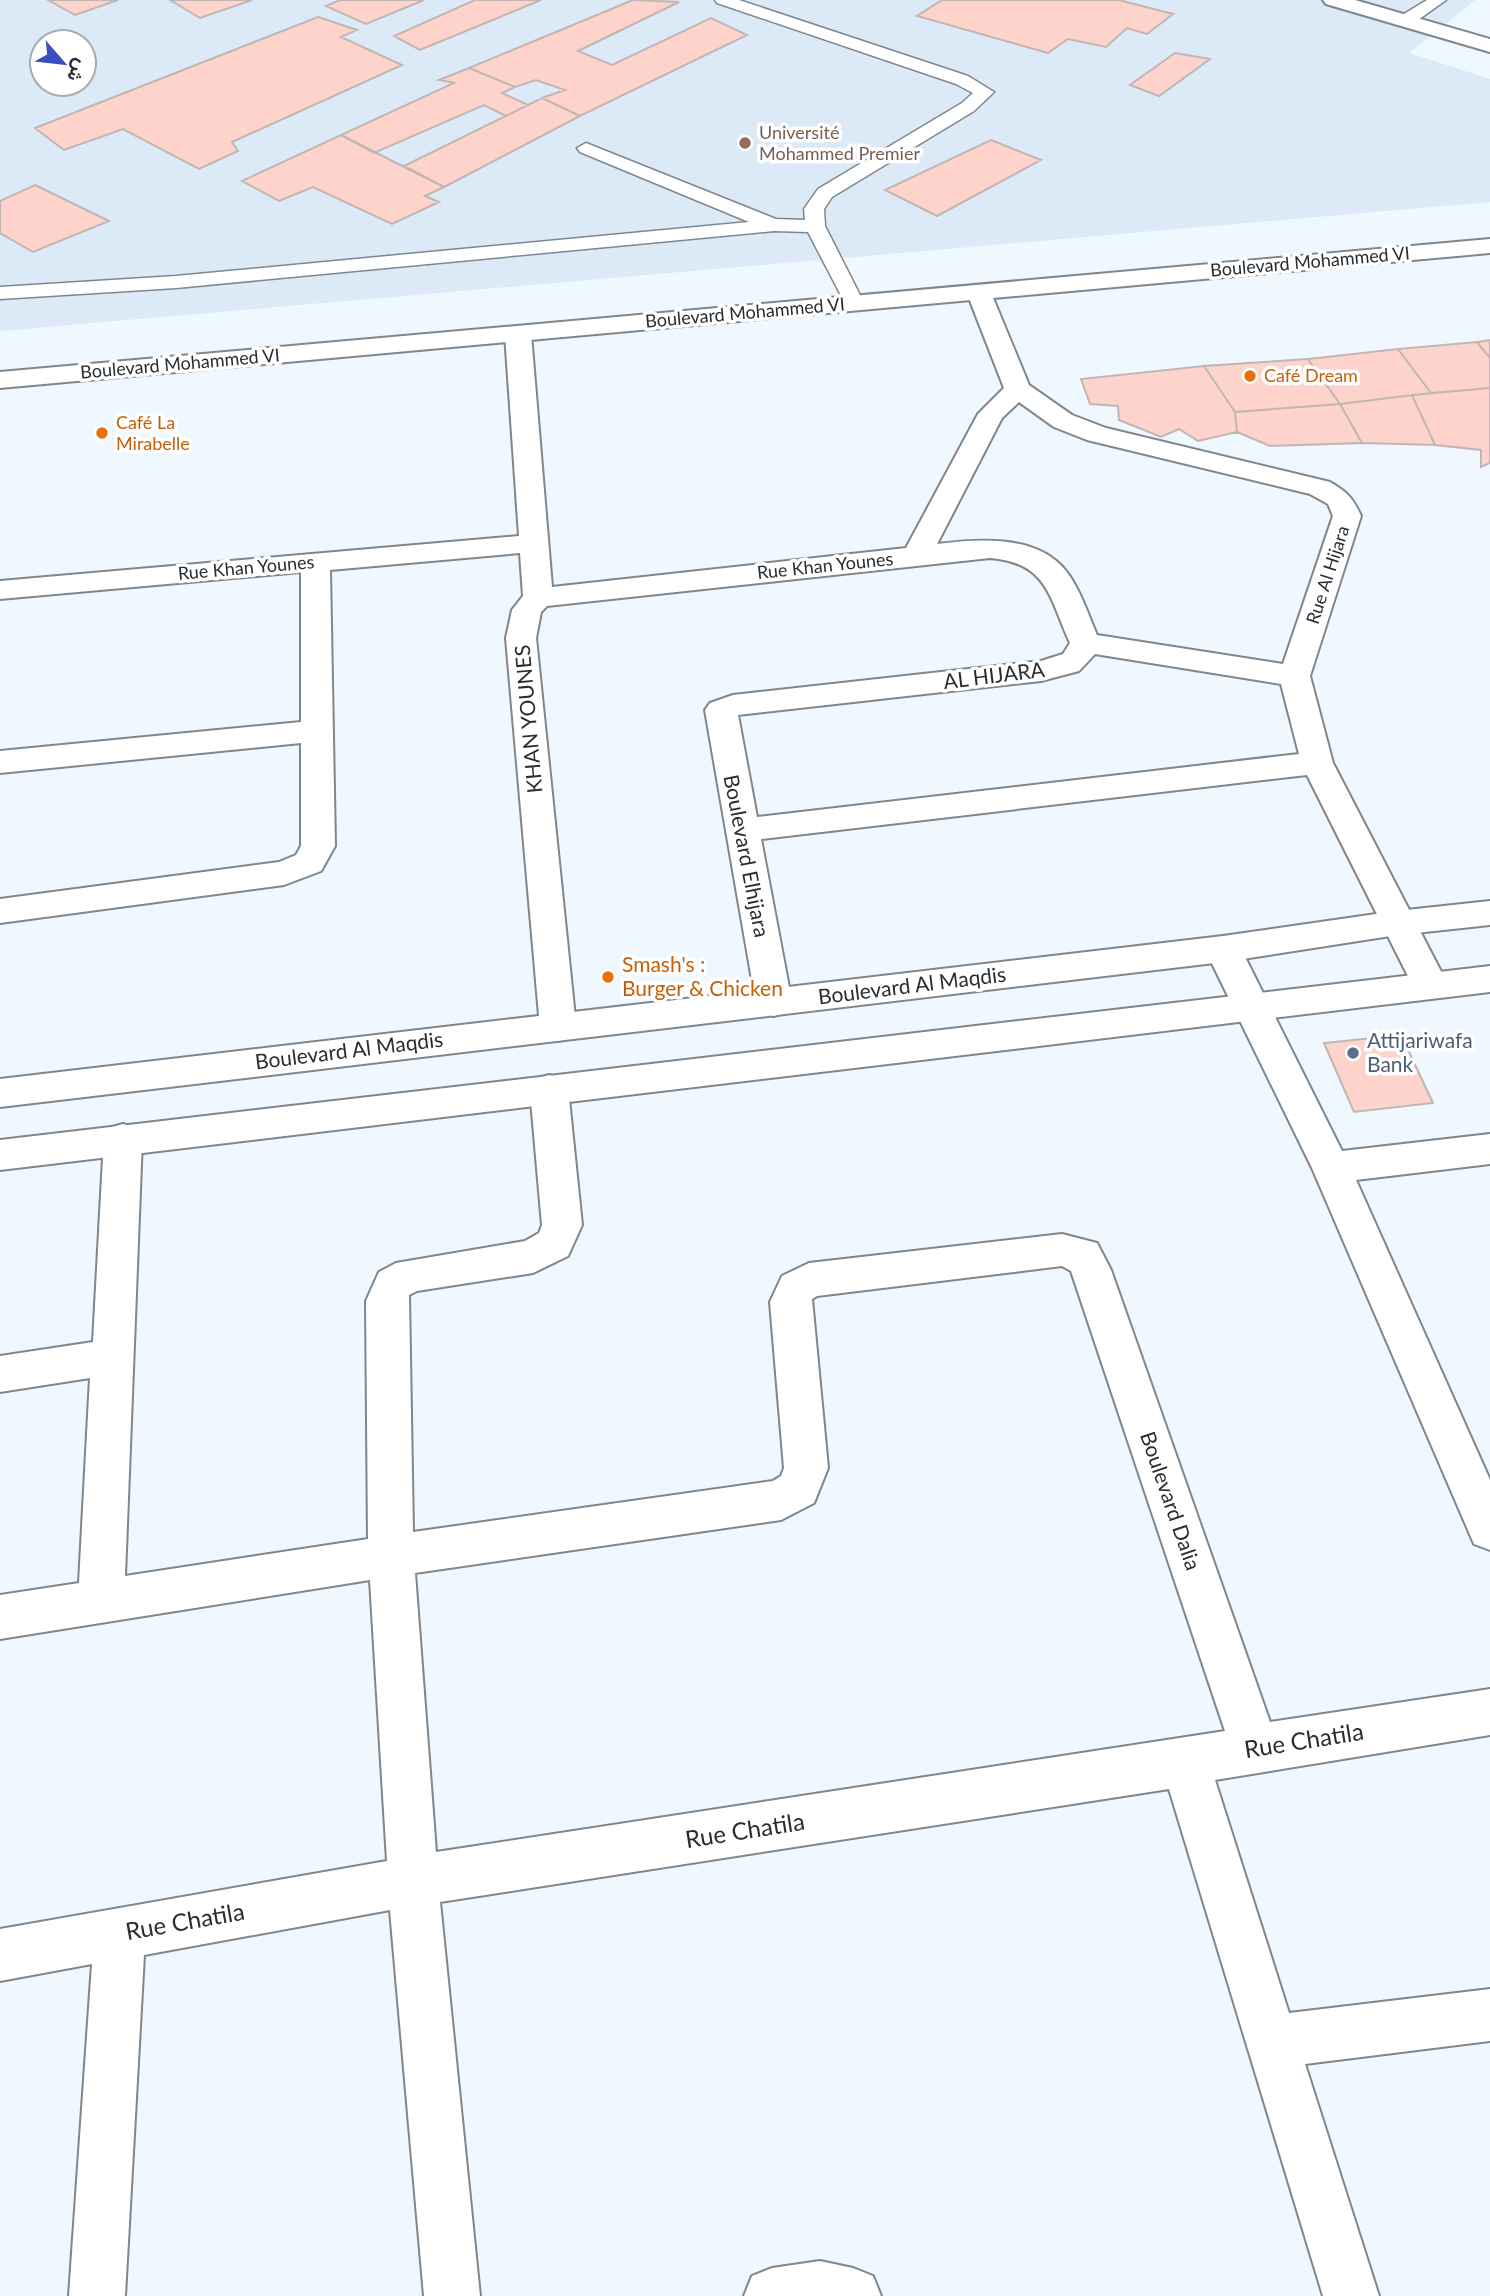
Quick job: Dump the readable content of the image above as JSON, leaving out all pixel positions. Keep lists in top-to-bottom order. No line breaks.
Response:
{"streets":{"street":["Boulevard Mohammed VI","Rue Khan Younes","Rue Al Hijara","AL HIJARA","KHAN YOUNES","Boulevard Elhijara","Boulevard Al Maqdis","Boulevard Dalia","Rue Chatila"]},"crossings":[["Rue Khan Younes","Rue Al Hijara"],["Rue Khan Younes","KHAN YOUNES"],["AL HIJARA","Boulevard Elhijara"],["KHAN YOUNES","Boulevard Al Maqdis"],["Boulevard Elhijara","Boulevard Al Maqdis"],["Boulevard Dalia","Rue Chatila"]],"places":["Université Mohammed Premier","Café Dream","Café La Mirabelle","Smash's : Burger & Chicken","Attijariwafa Bank"],"north":"bottom right"}
